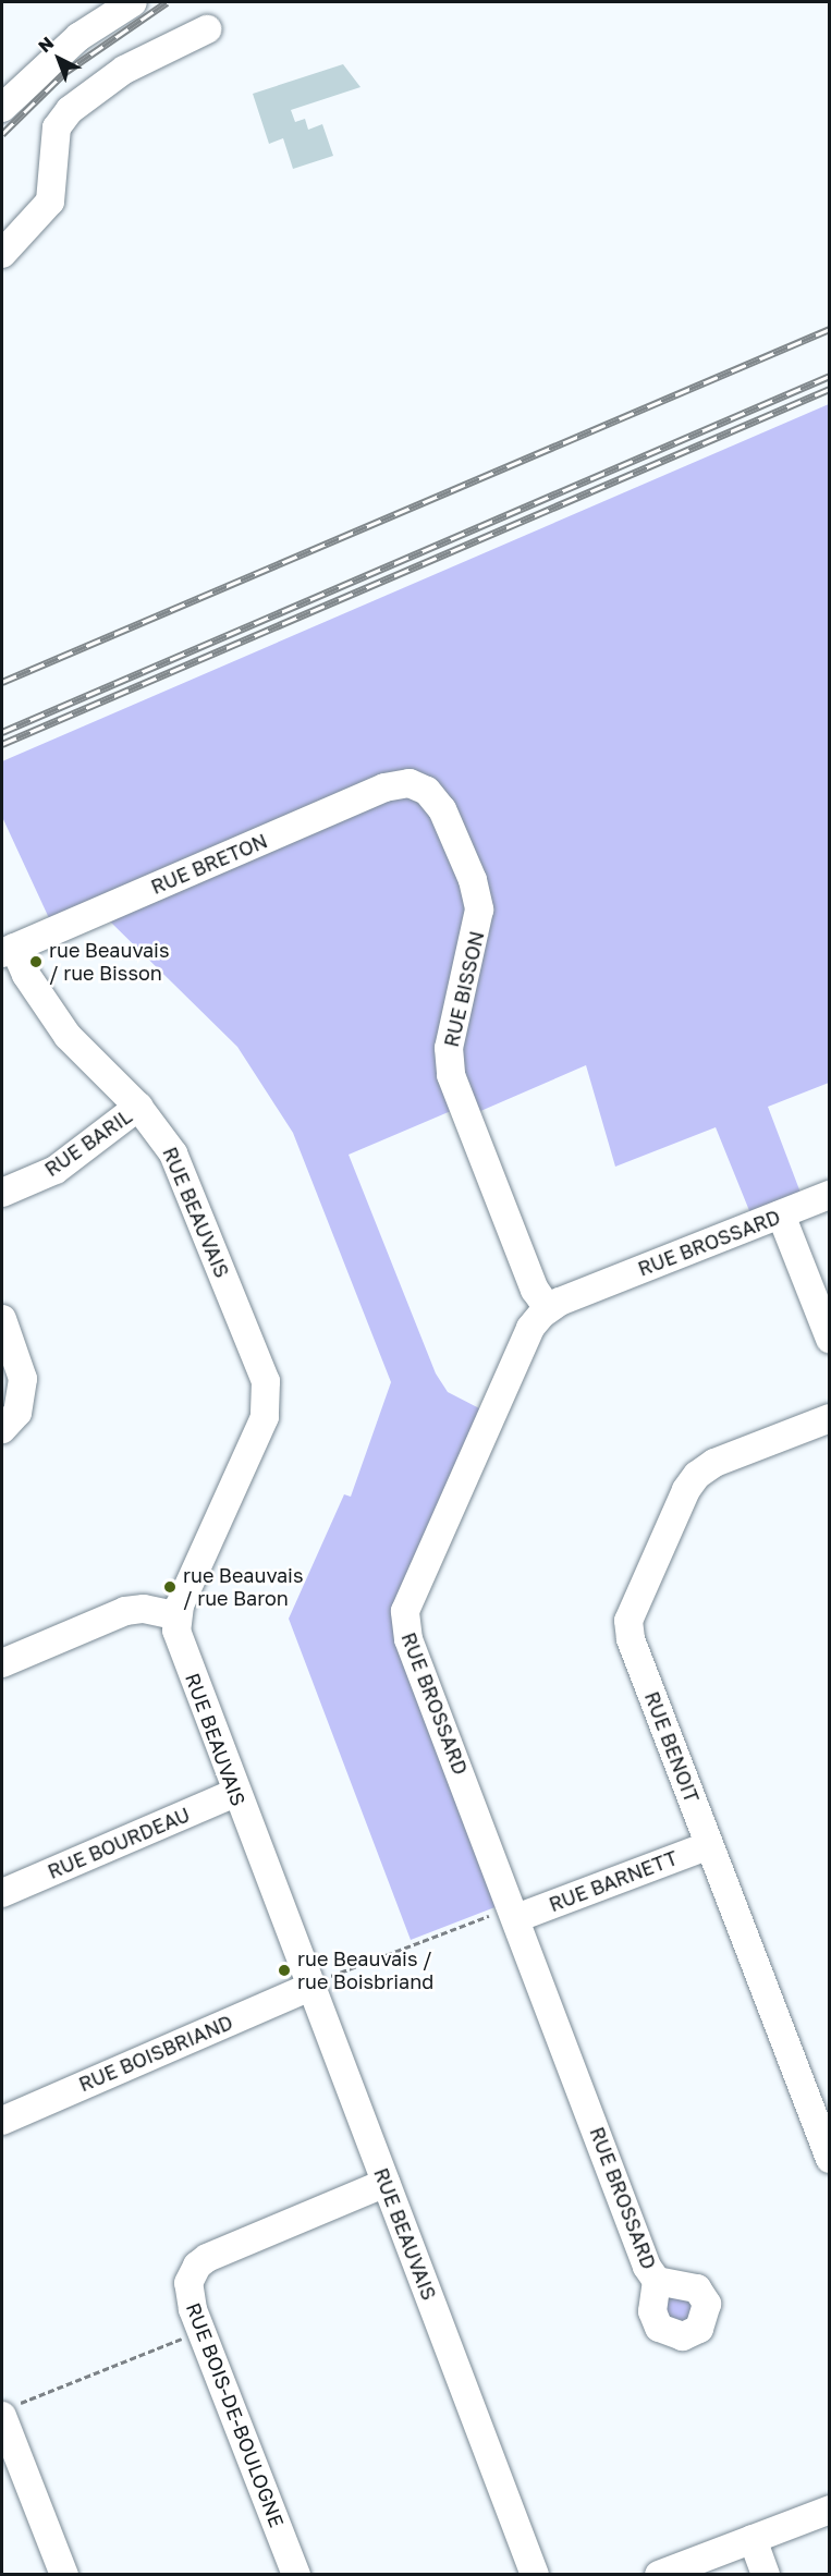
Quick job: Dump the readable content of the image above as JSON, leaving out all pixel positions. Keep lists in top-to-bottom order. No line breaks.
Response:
{"streets":{"street":["RUE BRETON","RUE BISSON","RUE BARIL","RUE BEAUVAIS","RUE BROSSARD","RUE BENOIT","RUE BOURDEAU","RUE BARNETT","RUE BOISBRIAND","RUE BOIS-DE-BOULOGNE"]},"crossings":[["RUE BRETON","RUE BISSON"],["RUE BRETON","RUE BEAUVAIS"],["RUE BISSON","RUE BROSSARD"],["RUE BARIL","RUE BEAUVAIS"],["RUE BEAUVAIS","RUE BOURDEAU"],["RUE BEAUVAIS","RUE BOISBRIAND"],["RUE BEAUVAIS","RUE BOIS-DE-BOULOGNE"],["RUE BROSSARD","RUE BARNETT"],["RUE BENOIT","RUE BARNETT"]],"places":["rue Beauvais / rue Bisson","rue Beauvais / rue Baron","rue Beauvais / rue Boisbriand"],"north":"top left"}
